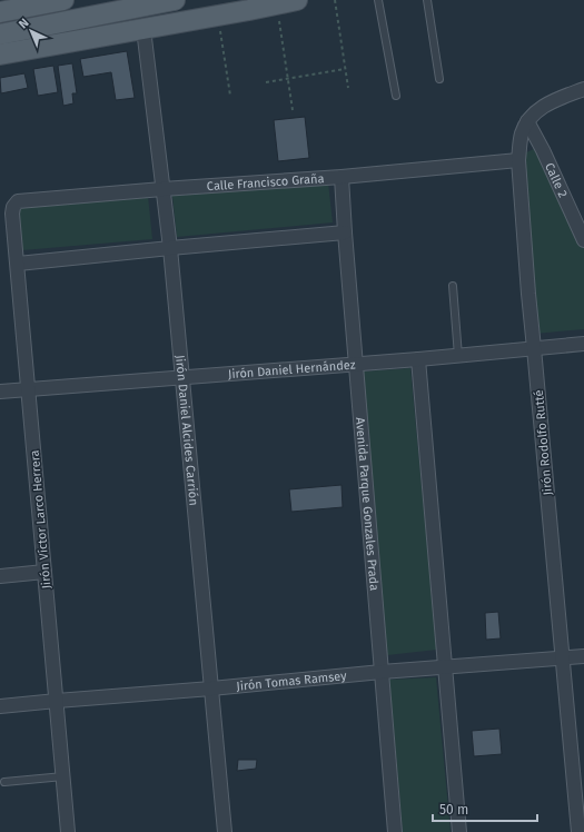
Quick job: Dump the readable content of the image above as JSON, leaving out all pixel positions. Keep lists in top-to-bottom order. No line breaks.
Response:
{"streets":{"street":["Calle 2","Calle Francisco Graña","Jirón Daniel Hernández","Jirón Daniel Alcides Carrión","Jirón Rodolfo Rutté","Avenida Parque Gonzales Prada","Jirón Víctor Larco Herrera","Jirón Tomas Ramsey"]},"crossings":[["Calle 2","Jirón Rodolfo Rutté"],["Calle Francisco Graña","Jirón Daniel Alcides Carrión"],["Calle Francisco Graña","Jirón Rodolfo Rutté"],["Calle Francisco Graña","Avenida Parque Gonzales Prada"],["Calle Francisco Graña","Jirón Víctor Larco Herrera"],["Jirón Daniel Hernández","Jirón Daniel Alcides Carrión"],["Jirón Daniel Hernández","Jirón Rodolfo Rutté"],["Jirón Daniel Hernández","Avenida Parque Gonzales Prada"],["Jirón Daniel Hernández","Jirón Víctor Larco Herrera"],["Jirón Daniel Alcides Carrión","Jirón Tomas Ramsey"],["Jirón Rodolfo Rutté","Jirón Tomas Ramsey"],["Avenida Parque Gonzales Prada","Jirón Tomas Ramsey"],["Jirón Víctor Larco Herrera","Jirón Tomas Ramsey"]],"scale_bar":"50 m","north":"top left"}
